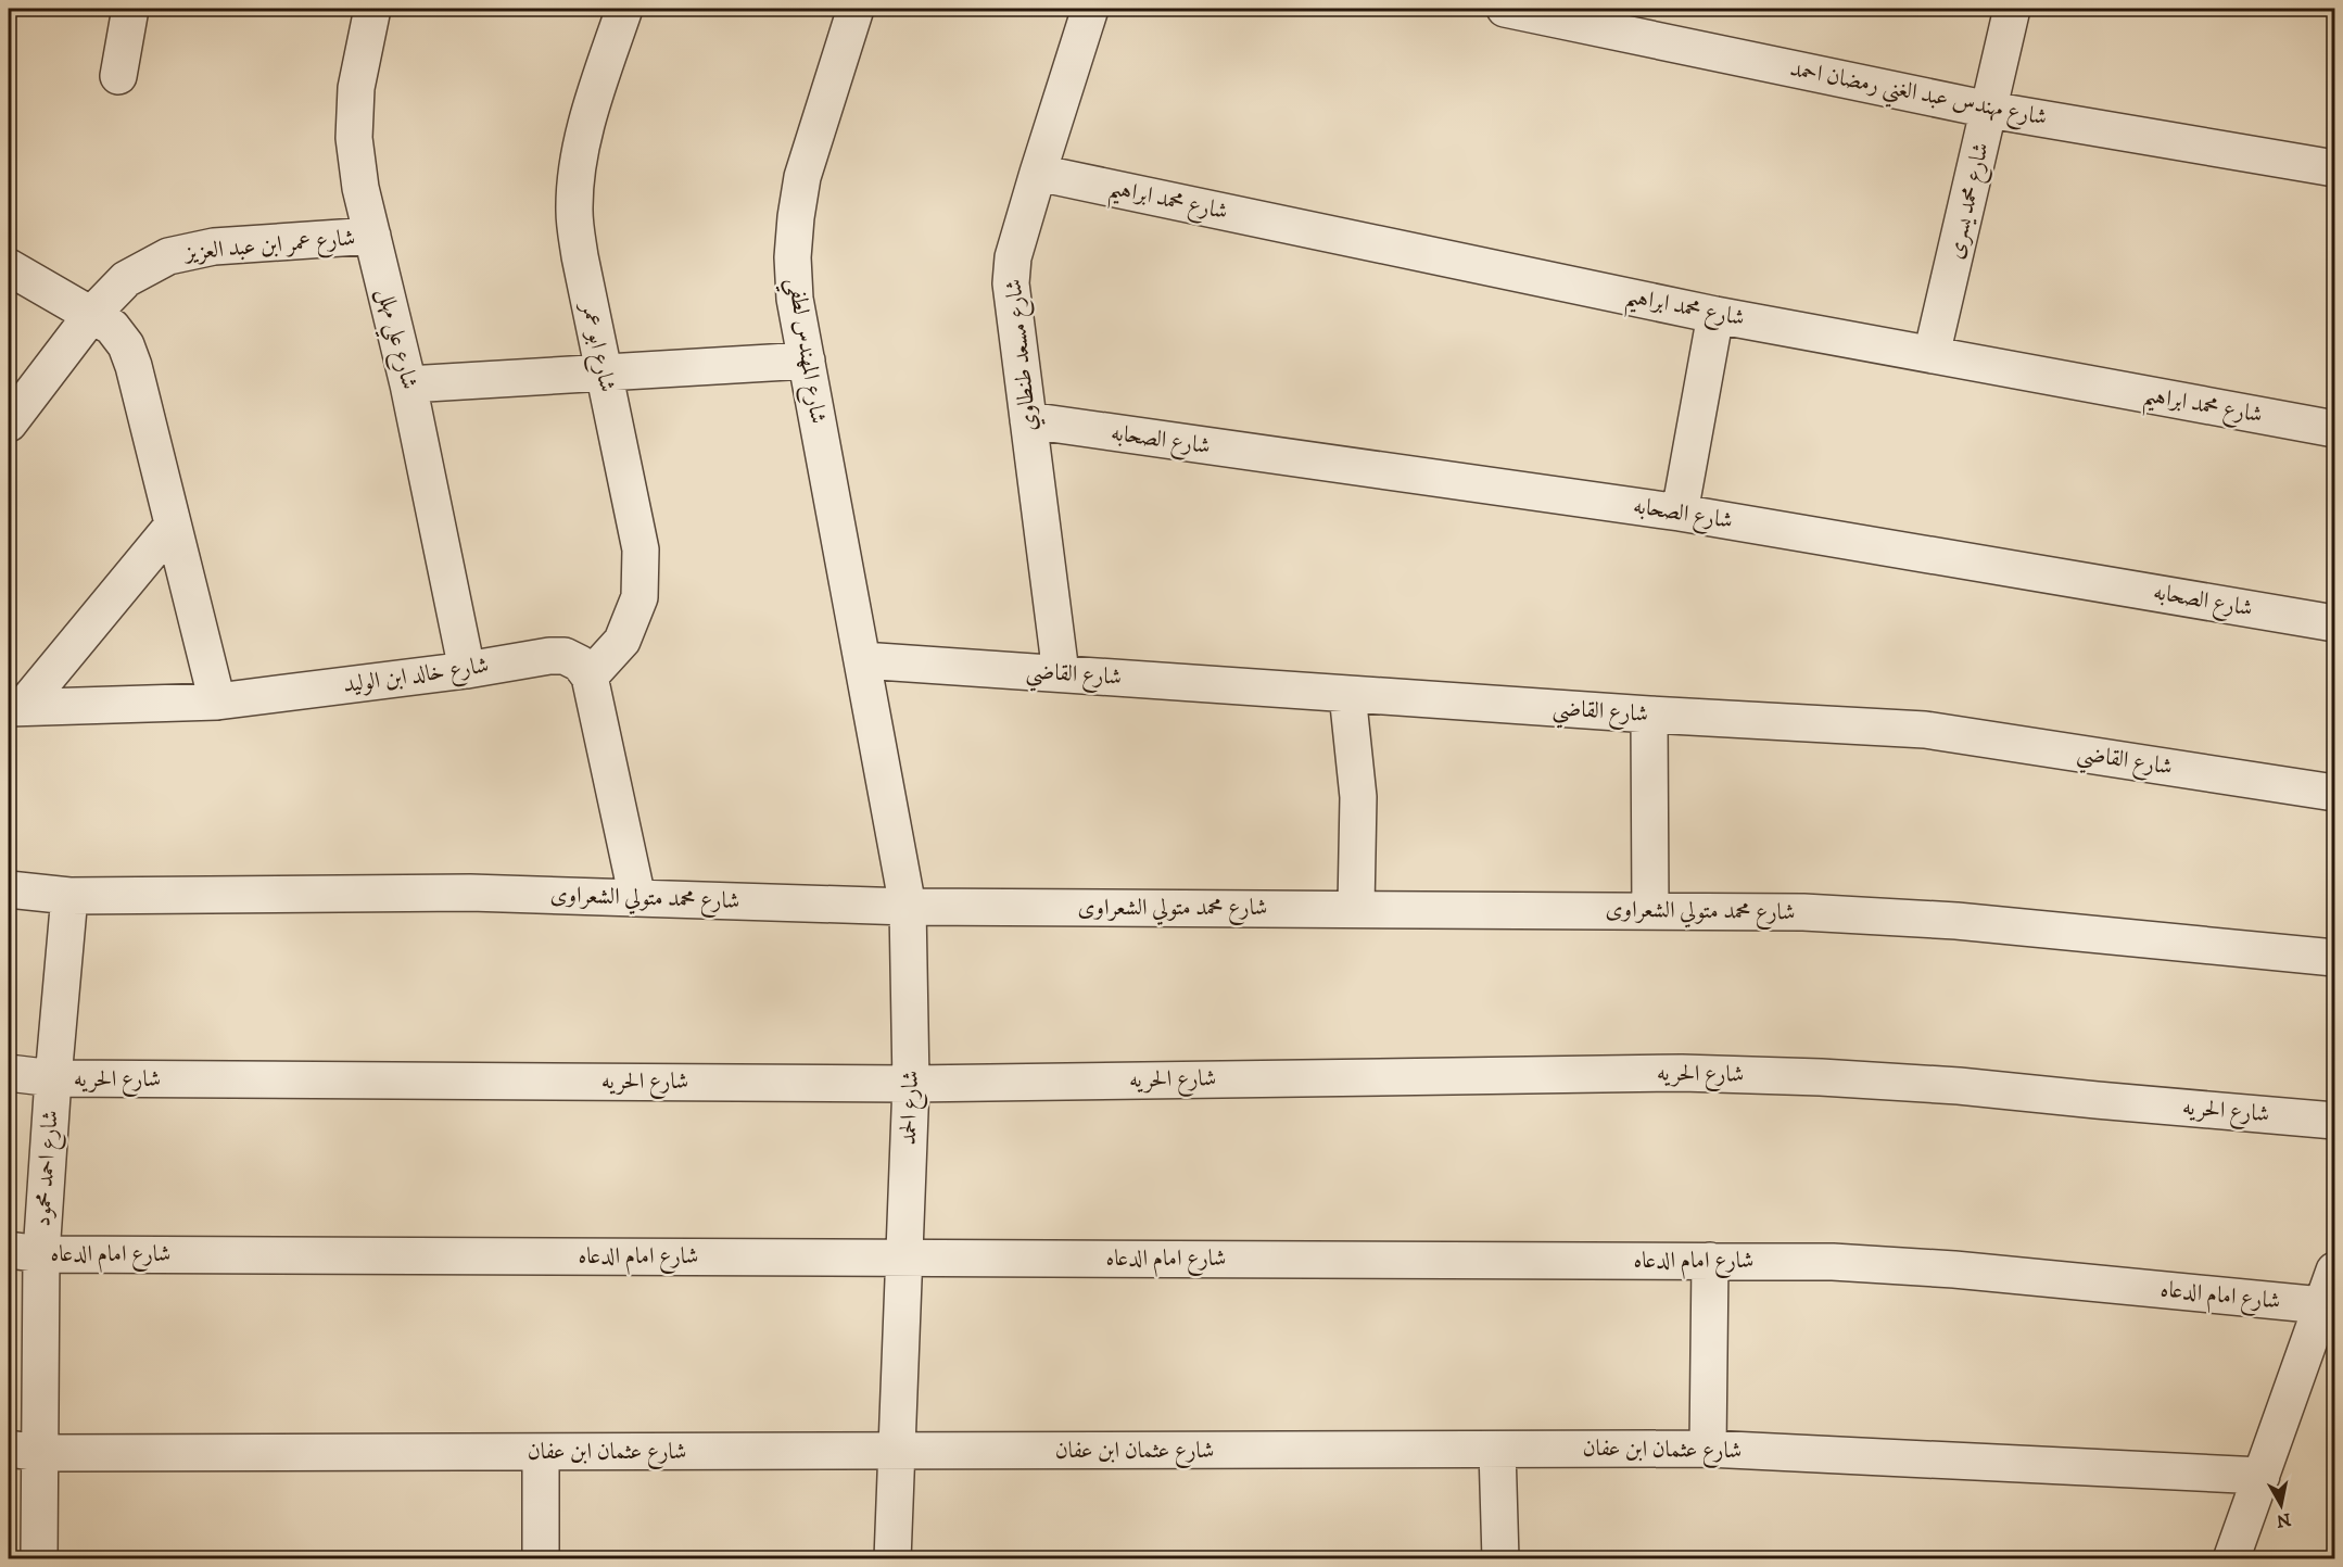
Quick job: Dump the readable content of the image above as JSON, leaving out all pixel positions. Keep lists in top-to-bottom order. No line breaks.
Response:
{"streets":{"street":["شارع مهندس عبد الغني رمضان احمد","شارع محمد ابراهيم","شارع محمد يسرى","شارع عمر ابن عبد العزيز","شارع علي مهلل","شارع ابو عمر","شارع المهندس لطفي","شارع مسعد طنطاوي","شارع الصحابه","شارع القاضي","شارع خالد ابن الوليد","شارع محمد متولي الشعراوى","شارع الحريه","شارع الحمد","شارع احمد محمود","شارع امام الدعاه","شارع عثمان ابن عفان"]},"crossings":[["شارع مهندس عبد الغني رمضان احمد","شارع محمد يسرى"],["شارع محمد ابراهيم","شارع محمد يسرى"],["شارع محمد ابراهيم","شارع مسعد طنطاوي"],["شارع عمر ابن عبد العزيز","شارع علي مهلل"],["شارع علي مهلل","شارع خالد ابن الوليد"],["شارع ابو عمر","شارع خالد ابن الوليد"],["شارع المهندس لطفي","شارع القاضي"],["شارع المهندس لطفي","شارع الحمد"],["شارع مسعد طنطاوي","شارع الصحابه"],["شارع مسعد طنطاوي","شارع القاضي"],["شارع القاضي","شارع الحمد"],["شارع محمد متولي الشعراوى","شارع الحمد"],["شارع محمد متولي الشعراوى","شارع احمد محمود"],["شارع الحريه","شارع الحمد"],["شارع الحريه","شارع احمد محمود"],["شارع الحمد","شارع امام الدعاه"],["شارع الحمد","شارع عثمان ابن عفان"],["شارع احمد محمود","شارع امام الدعاه"],["شارع احمد محمود","شارع عثمان ابن عفان"]],"north":"bottom"}
